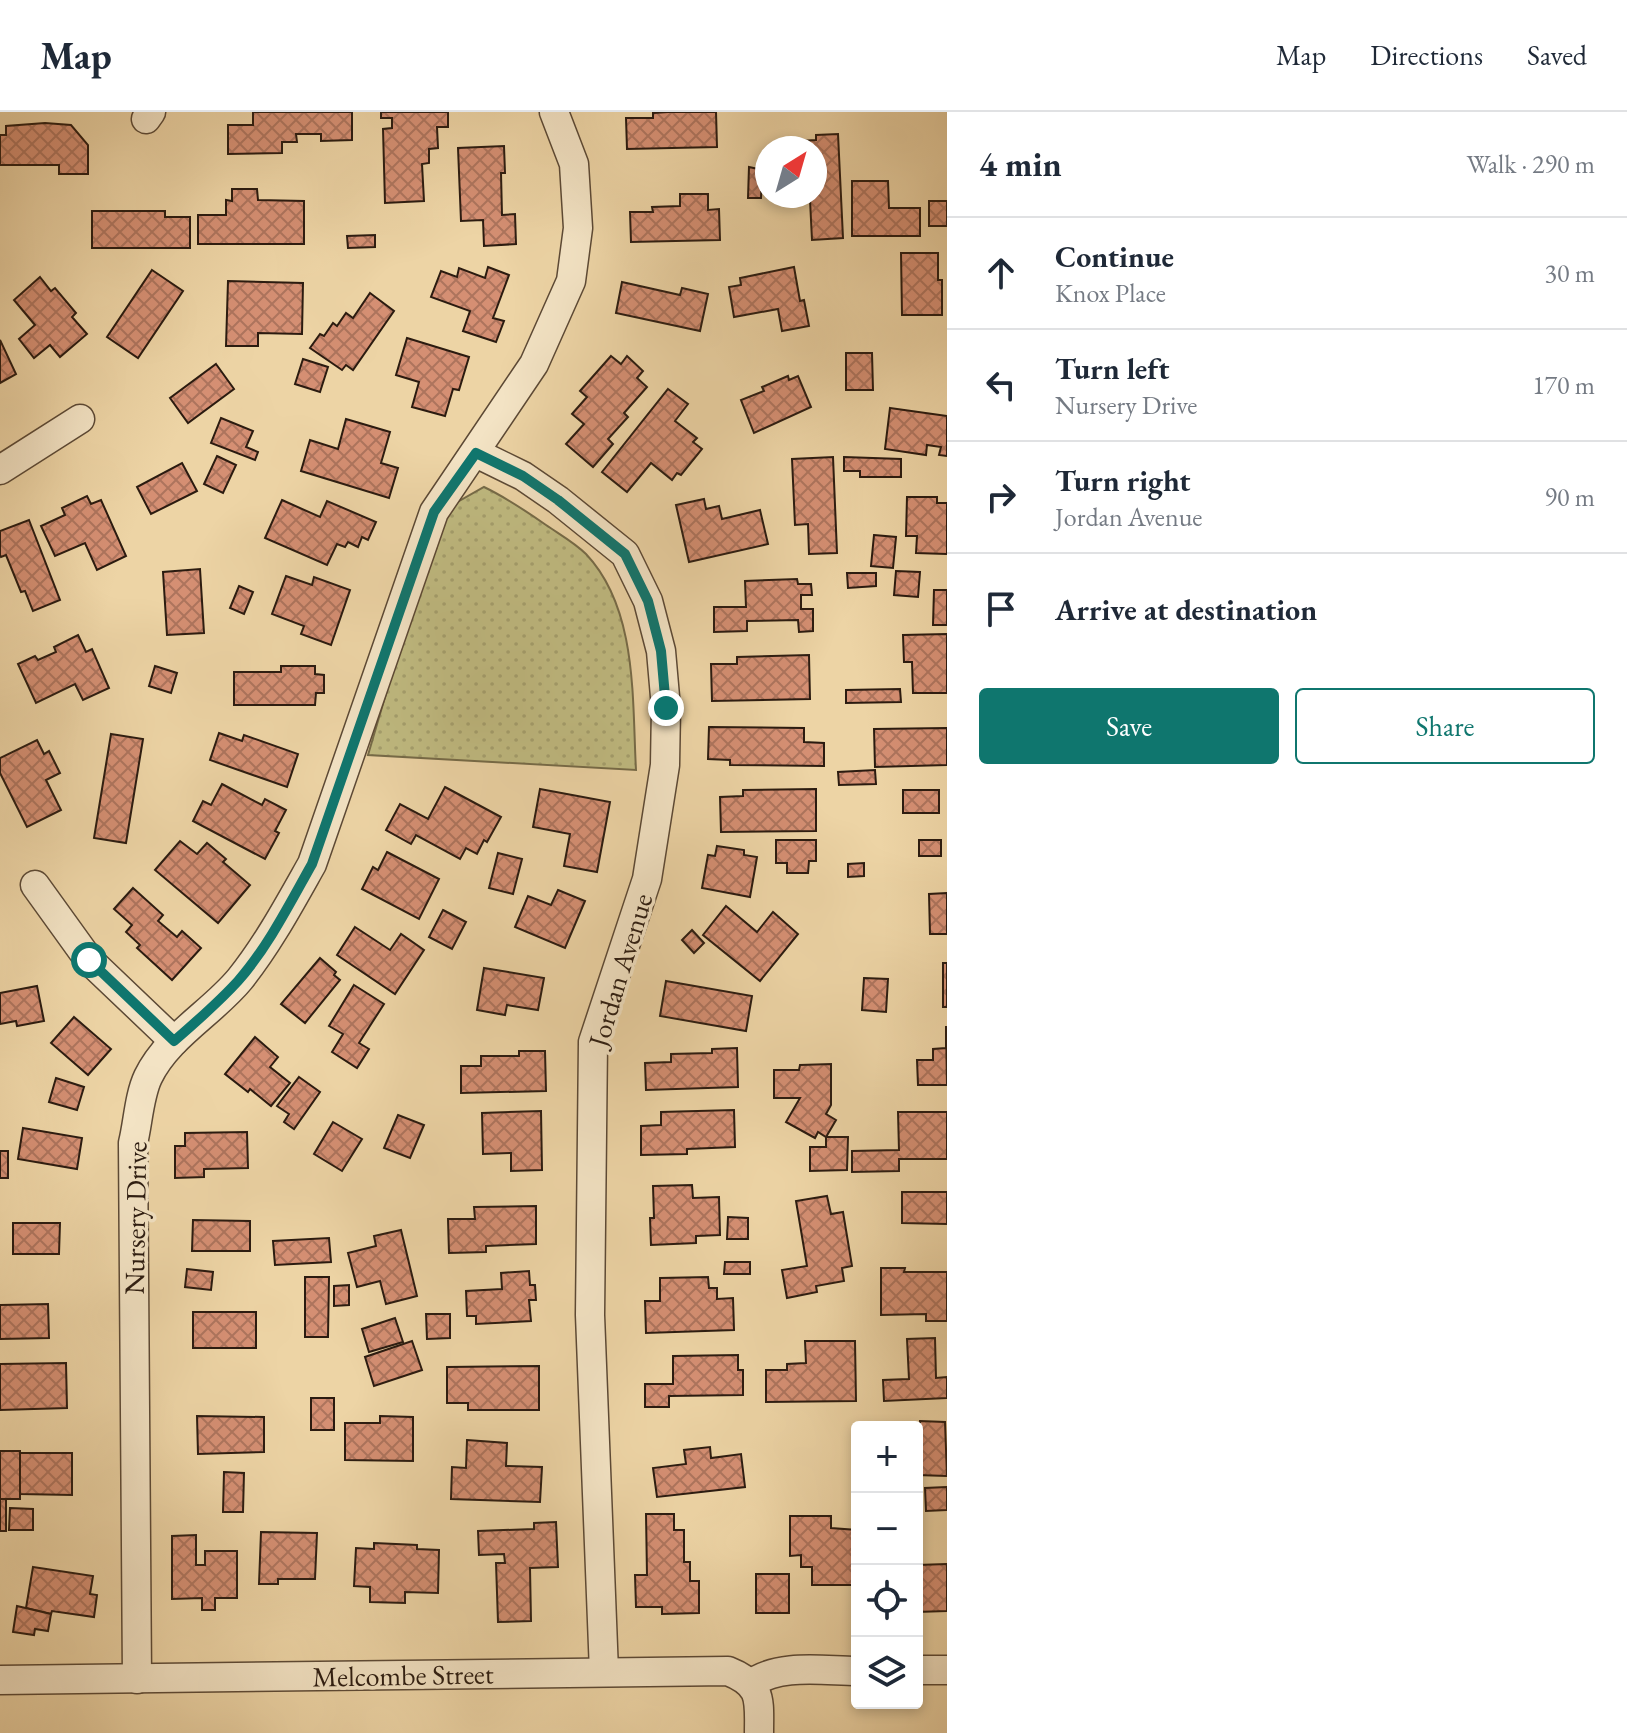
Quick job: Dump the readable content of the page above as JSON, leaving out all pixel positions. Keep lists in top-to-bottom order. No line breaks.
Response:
{"streets":{"street":["Jordan Avenue","Nursery Drive","Melcombe Street"]},"crossings":[["Jordan Avenue","Nursery Drive"],["Jordan Avenue","Melcombe Street"],["Nursery Drive","Melcombe Street"]],"north":"top right","page":{"header":"Map","nav":["Map","Directions","Saved"],"heading":["4 min","Walk · 290 m"],"list":[["Continue","Knox Place","30 m"],["Turn left","Nursery Drive","170 m"],["Turn right","Jordan Avenue","90 m"],"Arrive at destination"],"buttons":["Save","Share"],"map_buttons":["+","−"]}}
